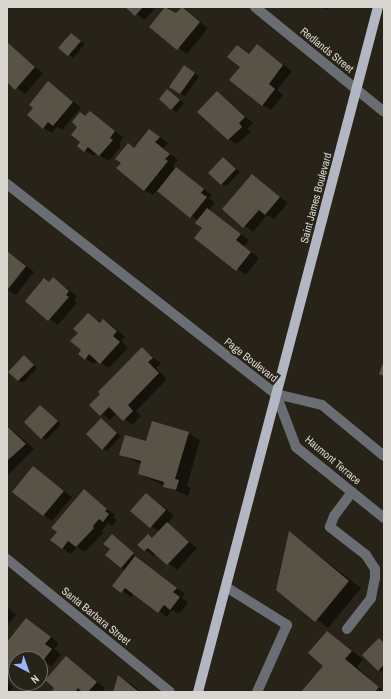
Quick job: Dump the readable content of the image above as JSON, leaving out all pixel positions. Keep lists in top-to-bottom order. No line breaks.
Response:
{"streets":{"main road":["Saint James Boulevard","Page Boulevard"],"street":["Redlands Street","Haumont Terrace","Santa Barbara Street"]},"crossings":[["Redlands Street","Saint James Boulevard"],["Saint James Boulevard","Page Boulevard"],["Saint James Boulevard","Haumont Terrace"],["Page Boulevard","Haumont Terrace"]],"north":"bottom right"}
